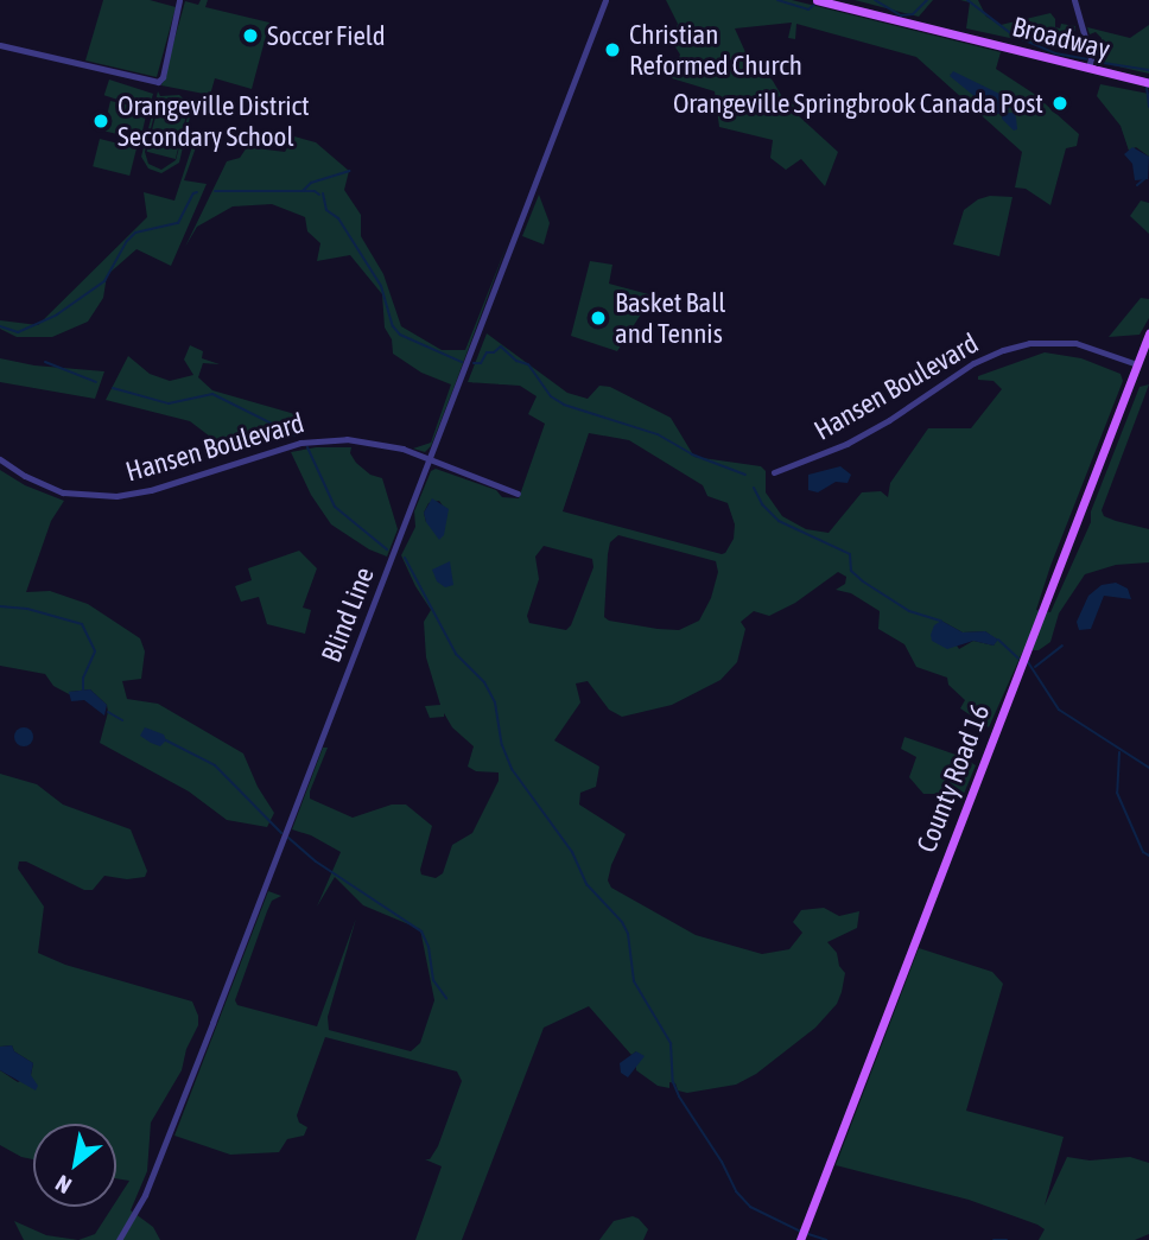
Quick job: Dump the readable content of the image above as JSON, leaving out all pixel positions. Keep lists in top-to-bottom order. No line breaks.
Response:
{"streets":{"main road":["Broadway","County Road 16"],"street":["Hansen Boulevard","Blind Line"]},"crossings":[["Hansen Boulevard","Blind Line"],["Hansen Boulevard","County Road 16"]],"places":["Soccer Field","Christian Reformed Church","Orangeville Springbrook Canada Post","Orangeville District Secondary School","Basket Ball and Tennis"],"north":"bottom left"}
